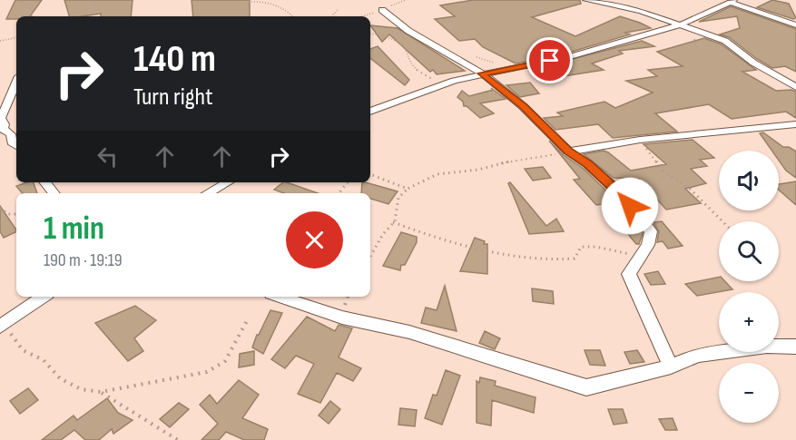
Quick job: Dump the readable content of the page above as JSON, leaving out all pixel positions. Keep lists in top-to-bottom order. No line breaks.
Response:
{"page":{"turn":["140 m","Turn right"],"map_buttons":["+","−"],"heading":["1 min","190 m · 19:19"]}}
